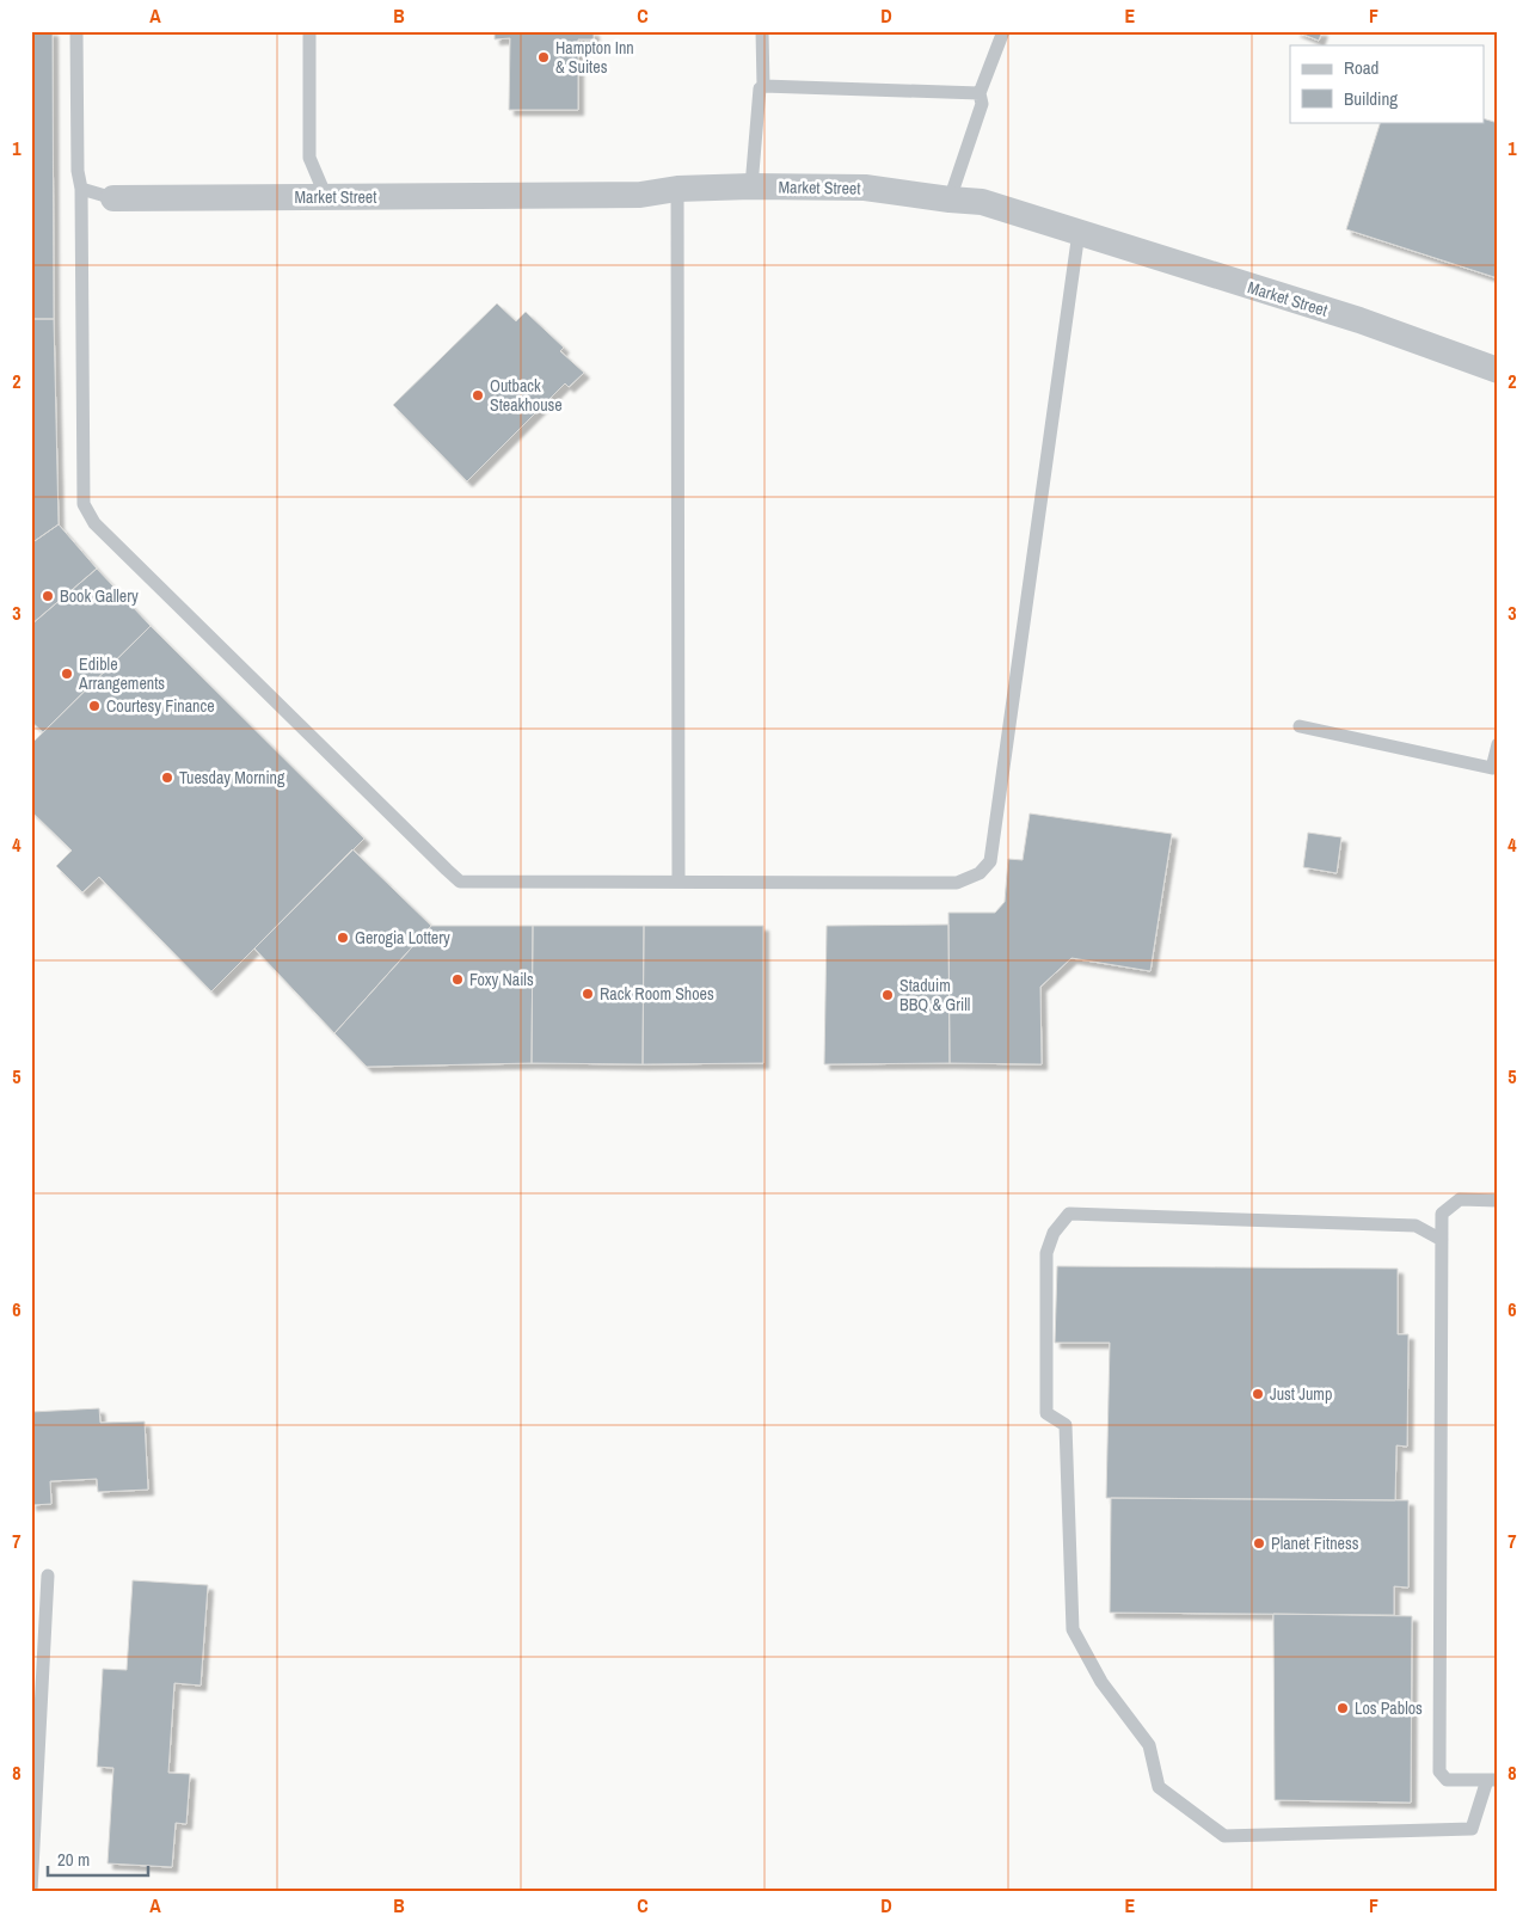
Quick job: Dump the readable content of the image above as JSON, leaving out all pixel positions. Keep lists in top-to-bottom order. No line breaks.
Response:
{"streets":{"street":["Market Street"]},"places":["Hampton Inn & Suites","Outback Steakhouse","Book Gallery","Edible Arrangements","Courtesy Finance","Tuesday Morning","Gerogia Lottery","Foxy Nails","Rack Room Shoes","Staduim BBQ & Grill","Just Jump","Planet Fitness","Los Pablos"],"legend":["Road","Building"],"scale_bar":"20 m","grid":{"columns":["A","B","C","D","E","F"],"rows":["1","2","3","4","5","6","7","8"]}}
